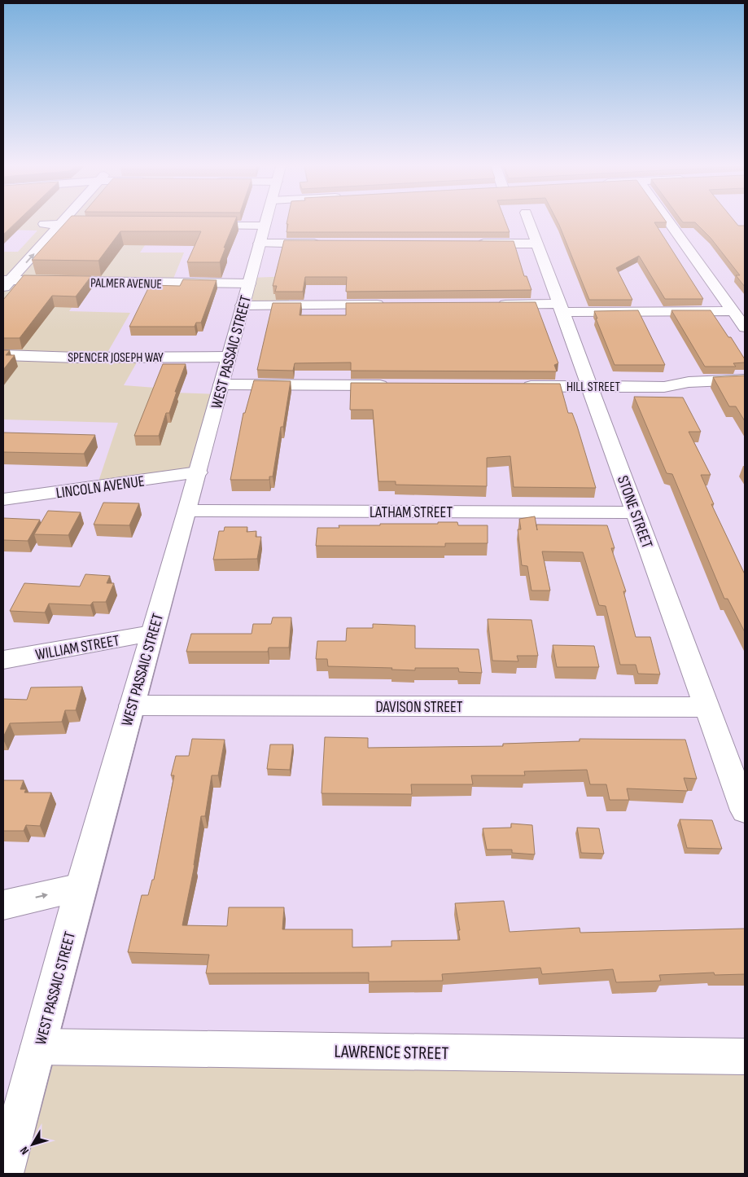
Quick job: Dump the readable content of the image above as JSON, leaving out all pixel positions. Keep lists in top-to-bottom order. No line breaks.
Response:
{"streets":{"street":["PALMER AVENUE","WEST PASSAIC STREET","SPENCER JOSEPH WAY","HILL STREET","LINCOLN AVENUE","LATHAM STREET","STONE STREET","WILLIAM STREET","DAVISON STREET","LAWRENCE STREET"]},"crossings":[["PALMER AVENUE","WEST PASSAIC STREET"],["WEST PASSAIC STREET","SPENCER JOSEPH WAY"],["WEST PASSAIC STREET","LINCOLN AVENUE"],["WEST PASSAIC STREET","LATHAM STREET"],["WEST PASSAIC STREET","WILLIAM STREET"],["WEST PASSAIC STREET","DAVISON STREET"],["WEST PASSAIC STREET","LAWRENCE STREET"],["HILL STREET","STONE STREET"],["LATHAM STREET","STONE STREET"],["STONE STREET","DAVISON STREET"]],"north":"bottom left"}
